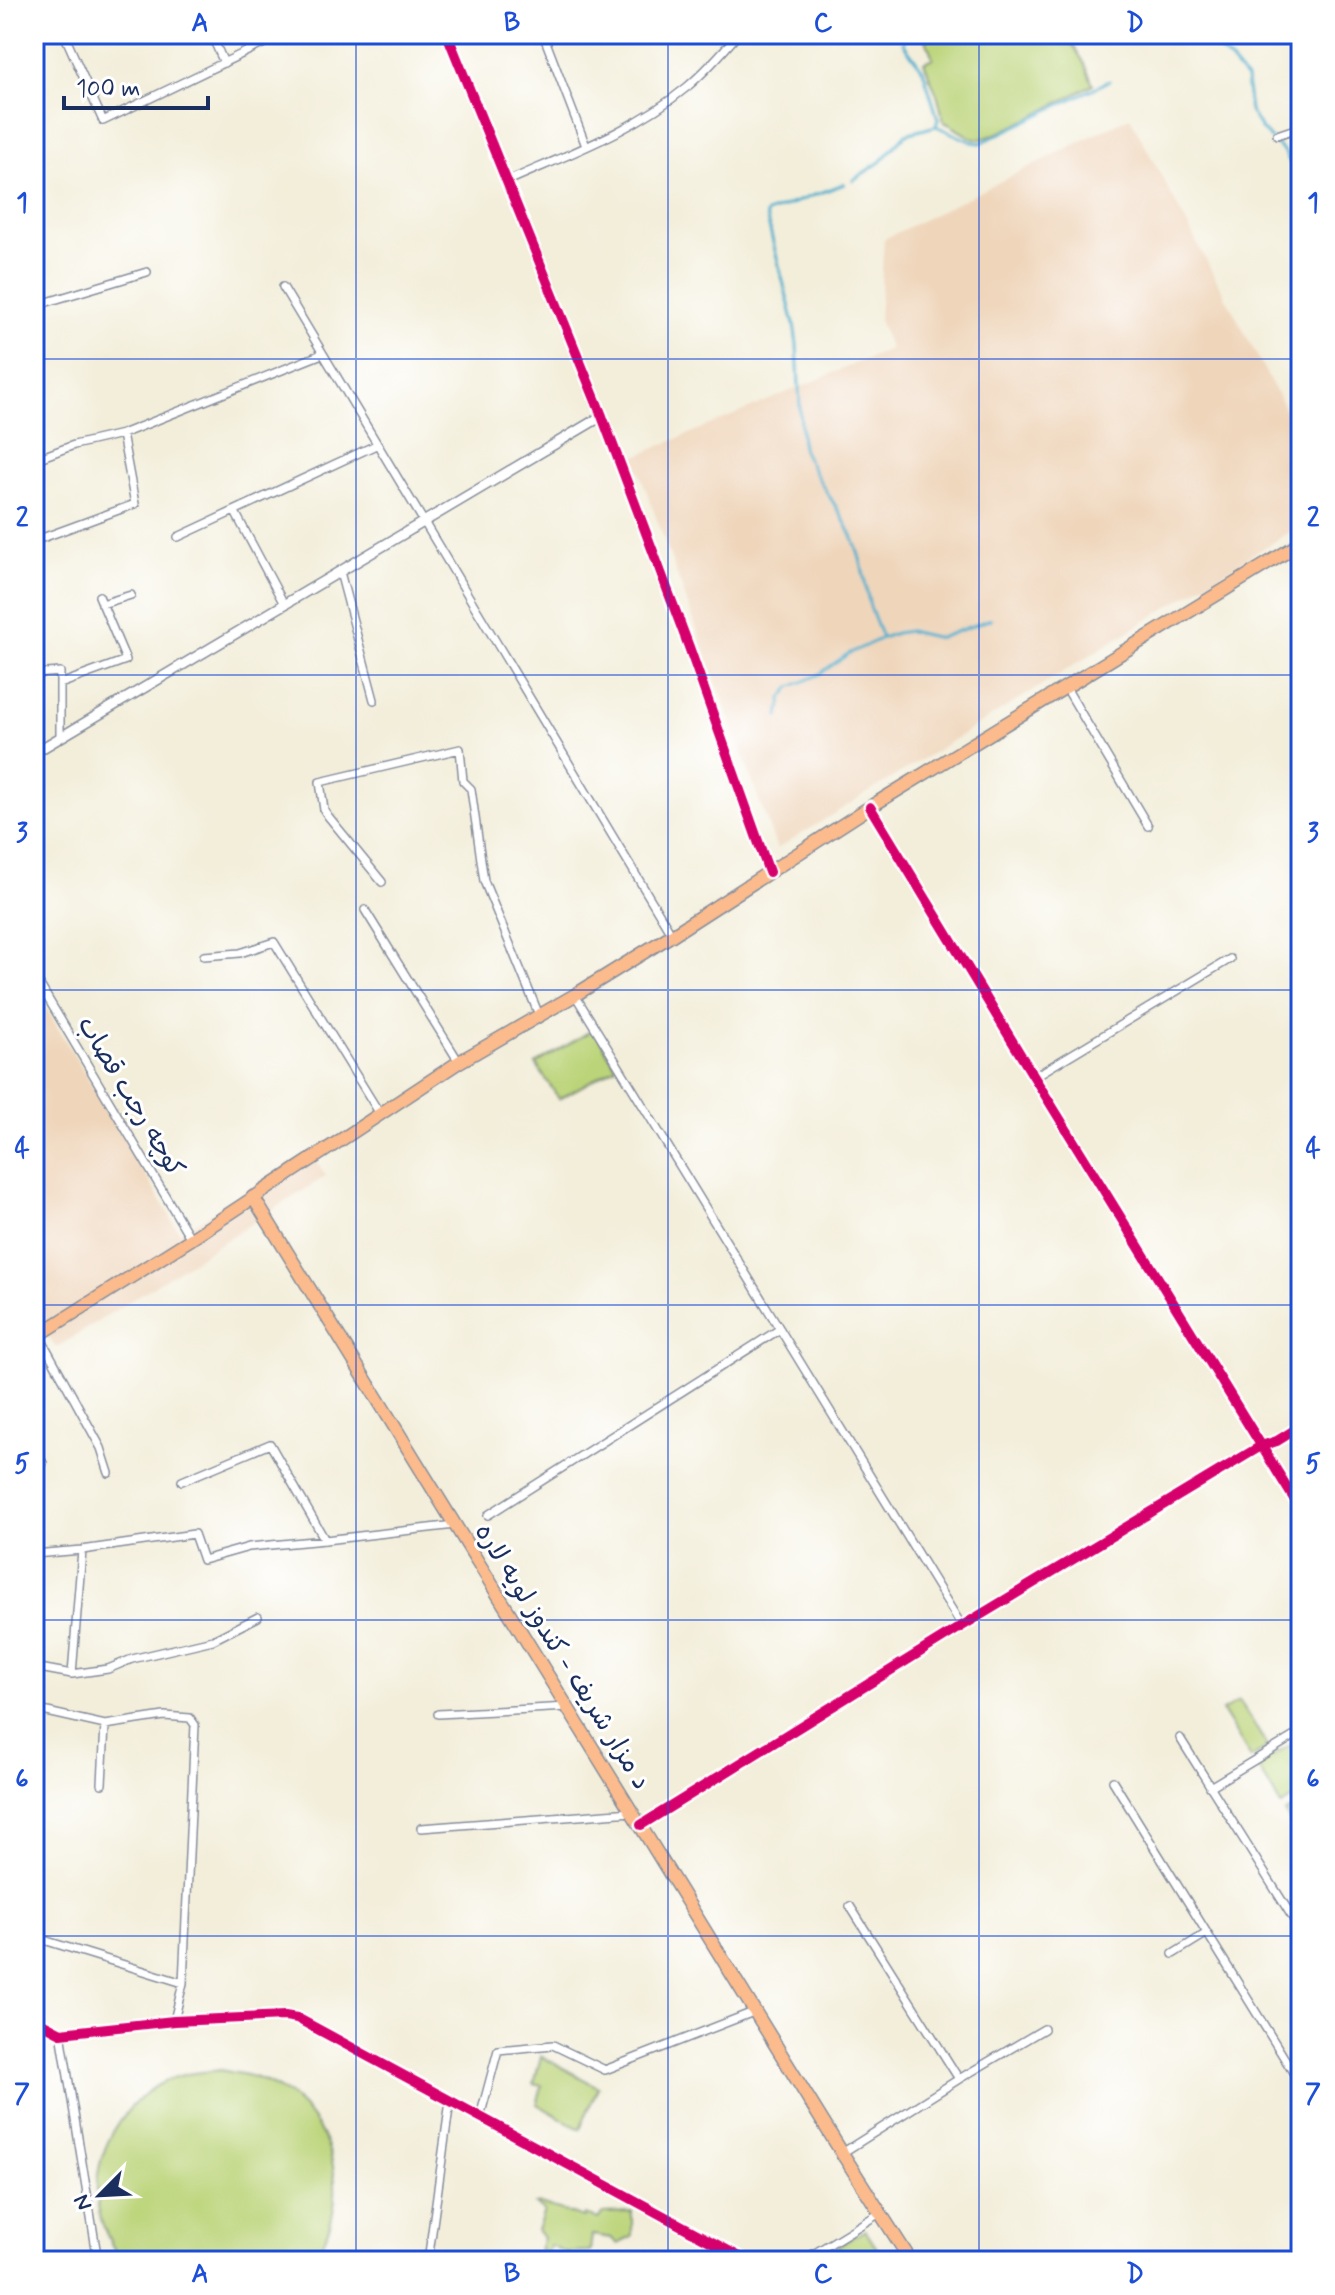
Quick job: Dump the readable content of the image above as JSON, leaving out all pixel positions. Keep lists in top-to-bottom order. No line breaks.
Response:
{"streets":{"main road":["د مزار شریف - کندوز لویه لاره"],"street":["کوچه رجب قصاب"]},"scale_bar":"100 m","north":"bottom left","grid":{"columns":["A","B","C","D"],"rows":["1","2","3","4","5","6","7"]}}
